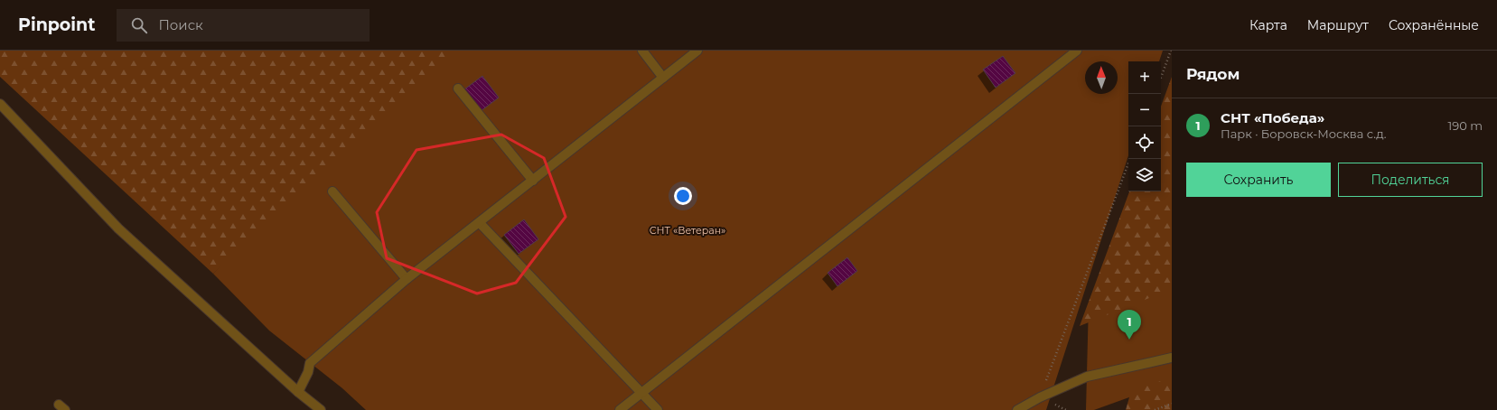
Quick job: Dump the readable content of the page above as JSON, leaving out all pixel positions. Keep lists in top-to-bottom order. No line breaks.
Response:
{"parks":["СНТ «Ветеран»"],"north":"top","page":{"header":"Pinpoint","search":"Поиск","nav":["Карта","Маршрут","Сохранённые"],"heading":"Рядом","map_buttons":["+","−"],"list":[{"mark":"1","name":"СНТ «Победа»","note":"Парк · Боровск-Москва с.д.","value":"190 m"}],"buttons":["Сохранить","Поделиться"],"pins":"1"}}
